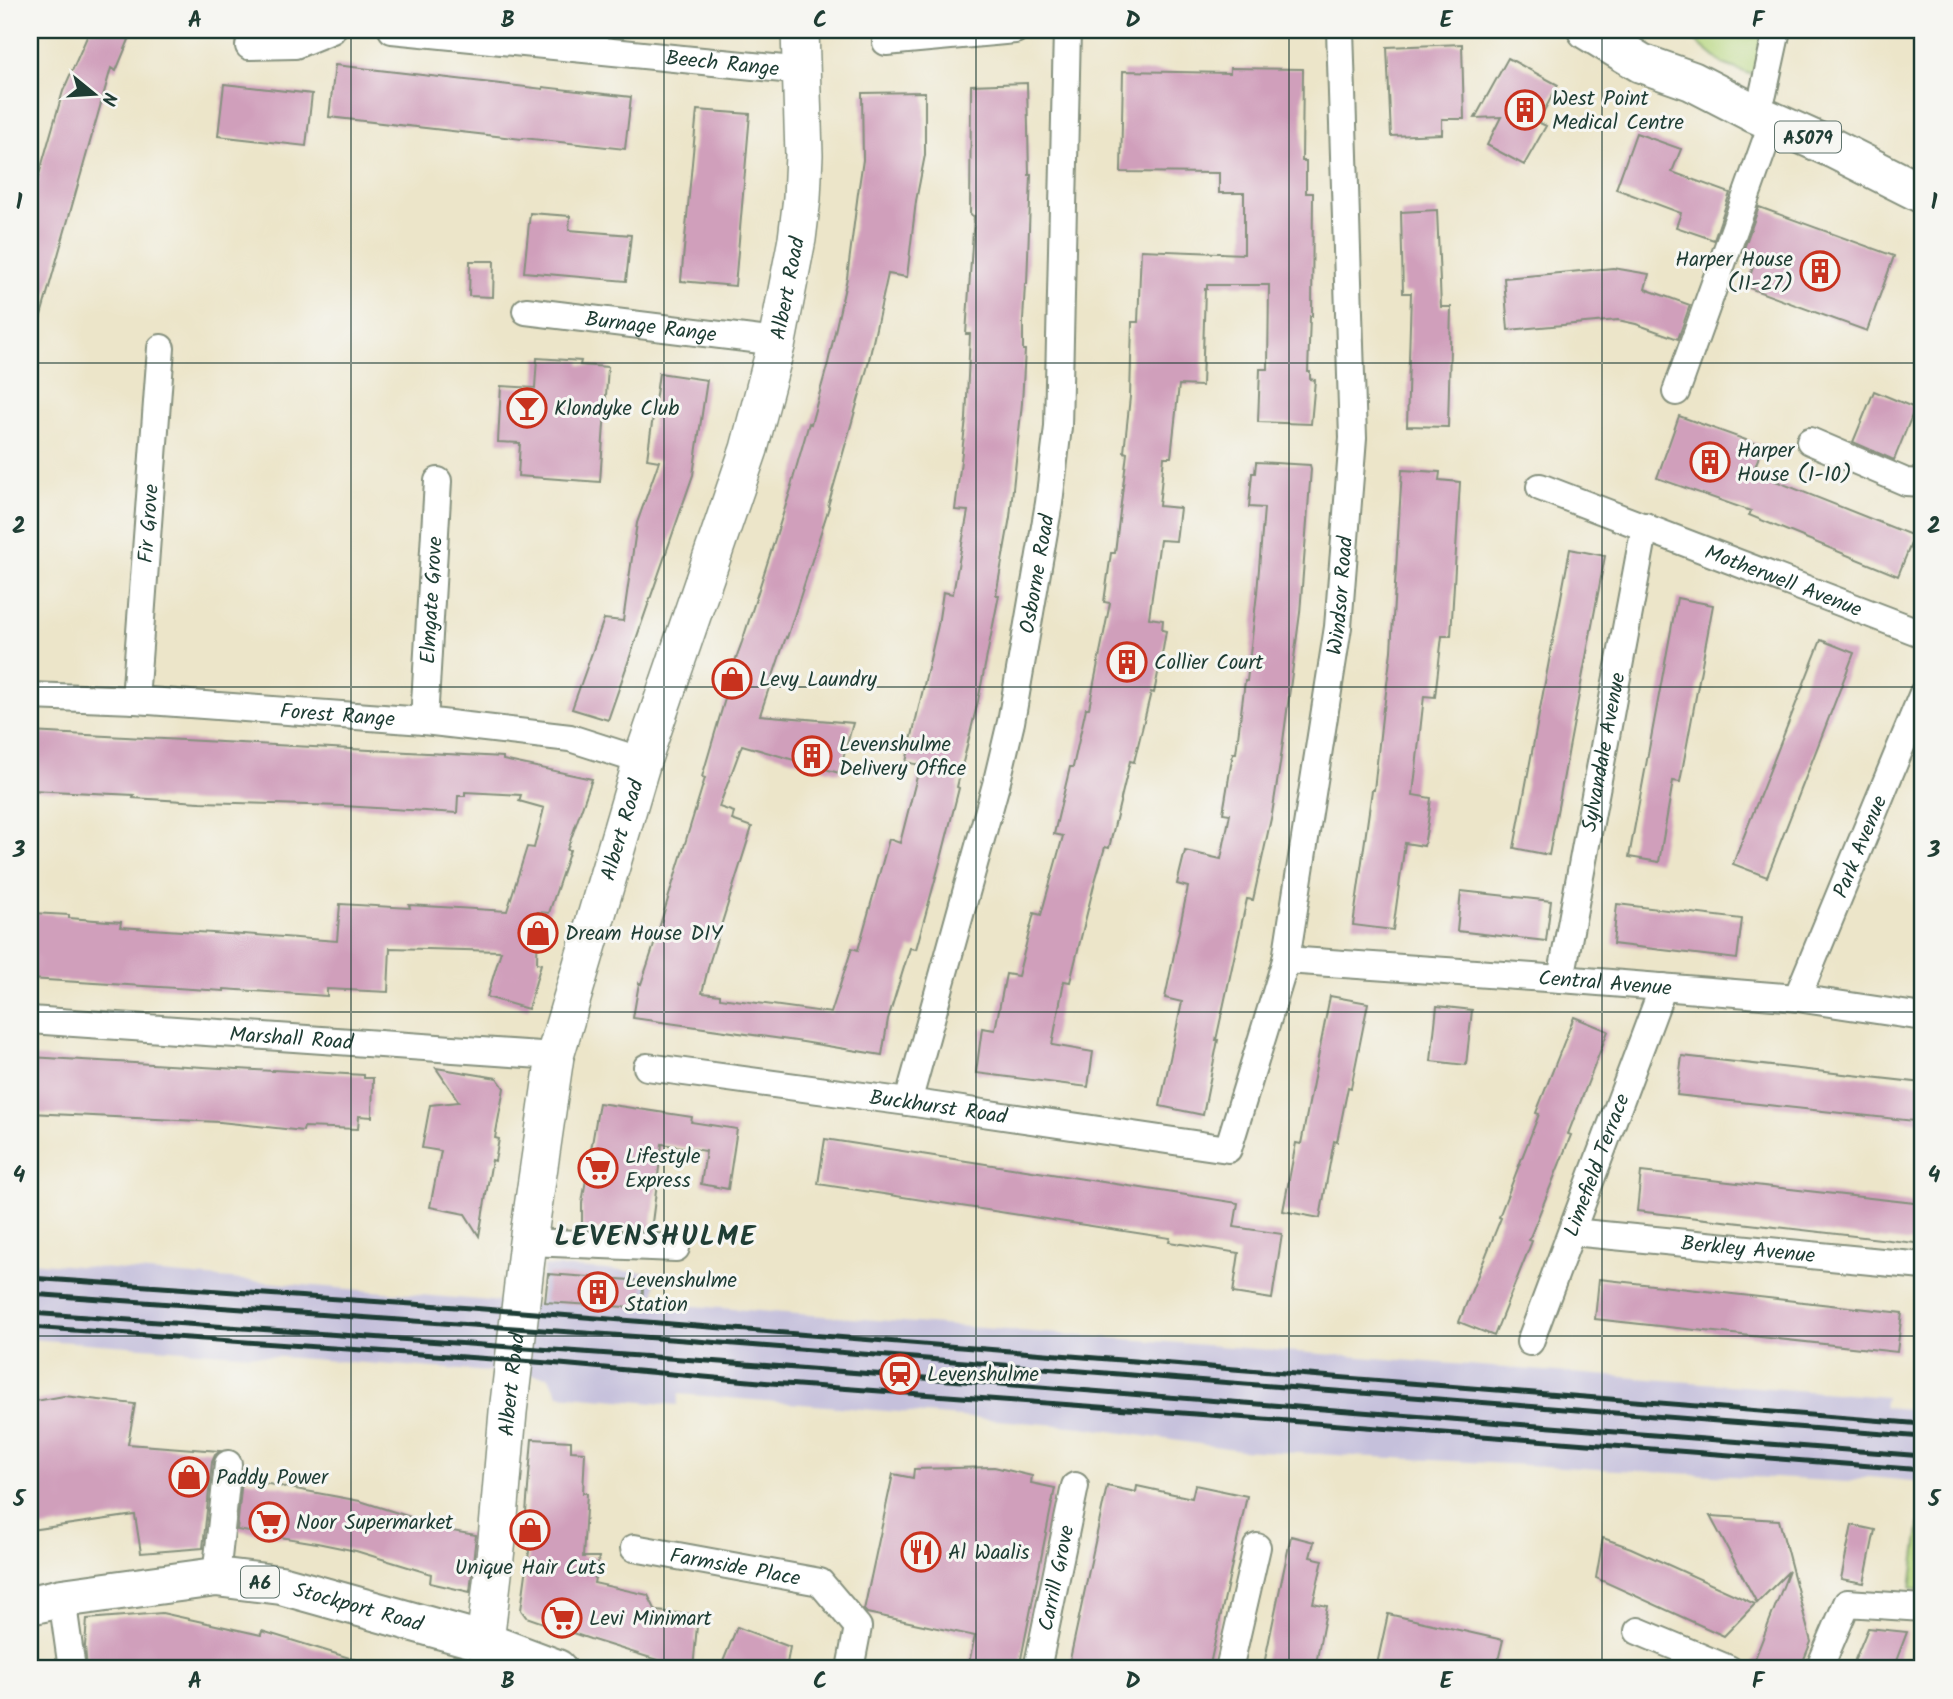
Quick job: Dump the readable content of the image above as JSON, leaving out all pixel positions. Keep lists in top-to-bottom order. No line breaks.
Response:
{"streets":{"main road":["A5079","Albert Road","A6","Stockport Road"],"street":["Beech Range","Burnage Range","Fir Grove","Osborne Road","Motherwell Avenue","Windsor Road","Elmgate Grove","Forest Range","Sylvandale Avenue","Park Avenue","Central Avenue","Marshall Road","Buckhurst Road","Limefield Terrace","Berkley Avenue","Farmside Place","Carrill Grove"]},"crossings":[["Beech Range","Albert Road"],["Albert Road","Burnage Range"],["Albert Road","Forest Range"],["Albert Road","Marshall Road"],["Albert Road","Stockport Road"],["Fir Grove","Forest Range"],["Osborne Road","Buckhurst Road"],["Motherwell Avenue","Sylvandale Avenue"],["Windsor Road","Central Avenue"],["Windsor Road","Buckhurst Road"],["Elmgate Grove","Forest Range"],["Sylvandale Avenue","Central Avenue"],["Park Avenue","Central Avenue"],["Central Avenue","Limefield Terrace"],["Limefield Terrace","Berkley Avenue"]],"districts":["LEVENSHULME"],"places":{"building":["West Point Medical Centre","Harper House (11-27)","Harper House (1-10)","Collier Court","Levenshulme Delivery Office","Levenshulme Station"],"bar":["Klondyke Club"],"shop":["Levy Laundry","Dream House DIY","Paddy Power","Unique Hair Cuts"],"supermarket":["Lifestyle Express","Noor Supermarket","Levi Minimart"],"station":["Levenshulme"],"restaurant":["Al Waalis"]},"north":"right","grid":{"columns":["A","B","C","D","E","F"],"rows":["1","2","3","4","5"]}}
